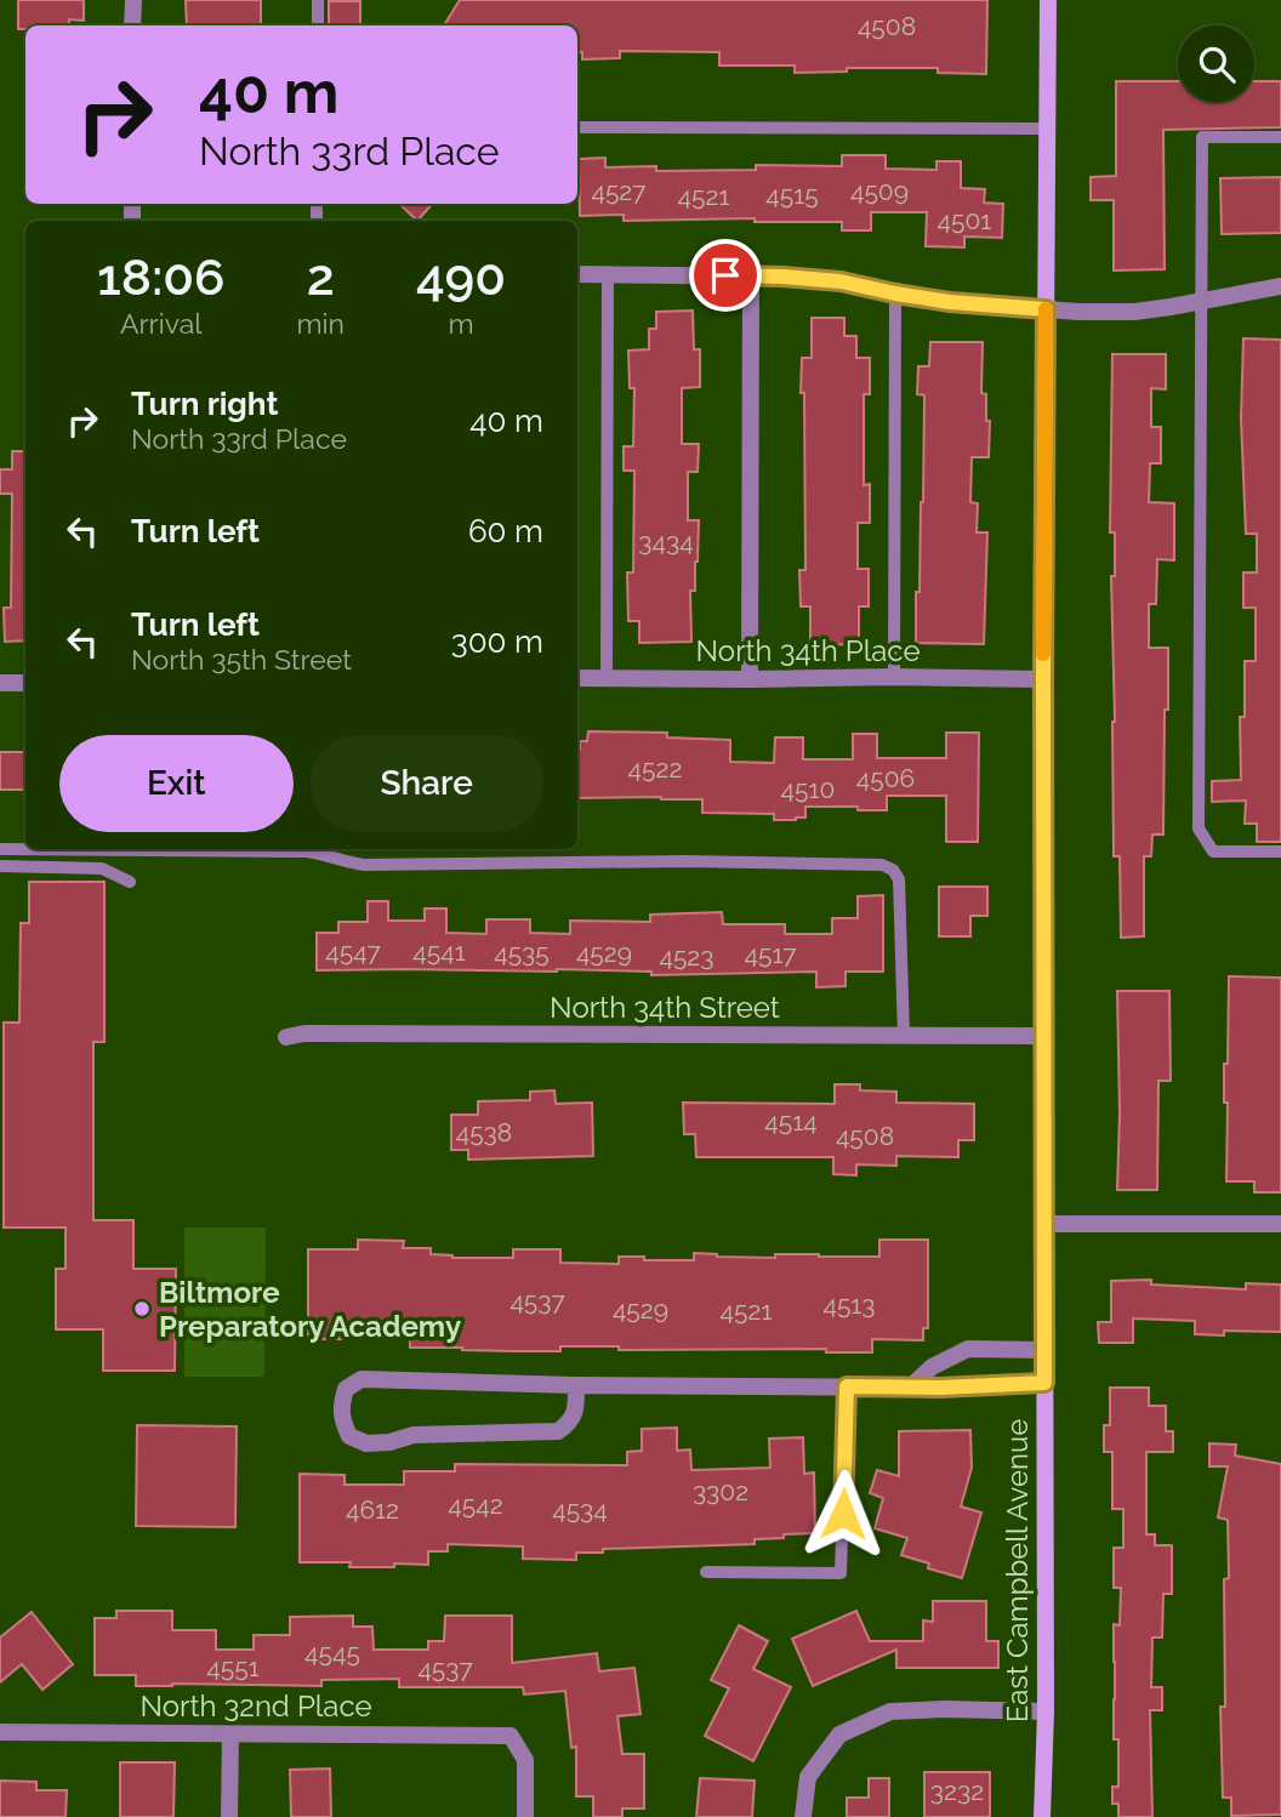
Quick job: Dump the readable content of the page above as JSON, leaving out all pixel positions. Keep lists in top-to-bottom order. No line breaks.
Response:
{"streets":{"street":["North 34th Place","North 34th Street","East Campbell Avenue","North 32nd Place"]},"crossings":[["North 34th Place","East Campbell Avenue"],["North 34th Street","East Campbell Avenue"]],"places":["Biltmore Preparatory Academy"],"house_numbers":["4508","4527","4509","4515","4521","4501","3434","4522","4506","4510","4547","4541","4535","4529","4517","4523","4514","4538","4508","4537","4513","4529","4521","3302","4542","4612","4534","4545","4551","4537","3232"],"page":{"turn":["40 m","North 33rd Place"],"eta":["18:06","Arrival","2","min","490","m"],"list":[{"name":"Turn right","note":"North 33rd Place","value":"40 m"},{"name":"Turn left","value":"60 m"},{"name":"Turn left","note":"North 35th Street","value":"300 m"}],"buttons":["Exit","Share"]}}
